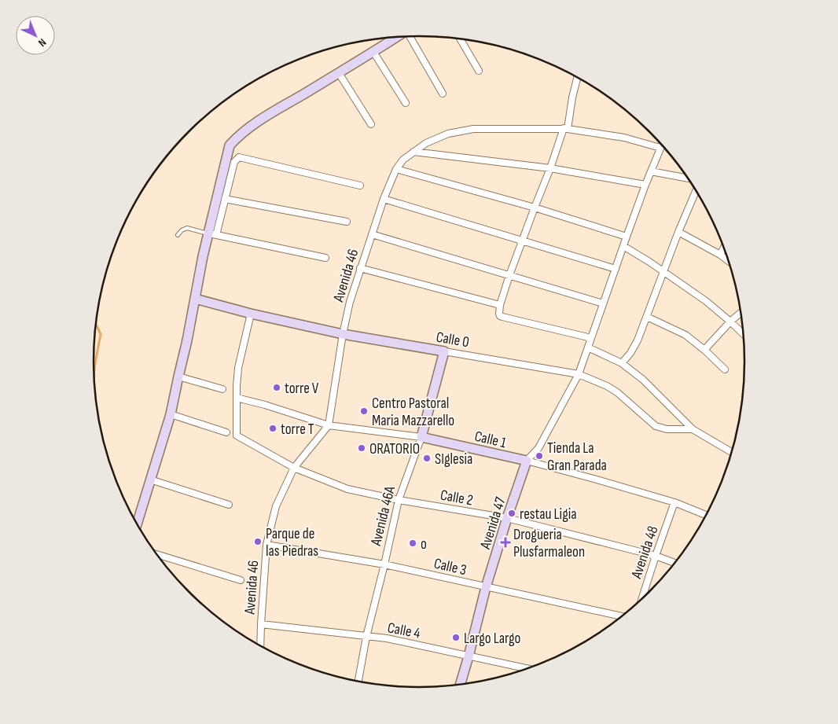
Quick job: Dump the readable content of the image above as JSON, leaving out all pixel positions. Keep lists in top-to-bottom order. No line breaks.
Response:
{"streets":{"street":["Avenida 46","Calle 0","Calle 1","Calle 2","Avenida 46A","Avenida 47","Avenida 48","Calle 3","Calle 4"]},"crossings":[["Avenida 46","Calle 0"],["Avenida 46","Calle 1"],["Avenida 46","Calle 2"],["Avenida 46","Avenida 47"],["Avenida 46","Calle 3"],["Avenida 46","Calle 4"],["Calle 0","Avenida 46A"],["Calle 0","Avenida 47"],["Calle 1","Calle 2"],["Calle 1","Avenida 46A"],["Calle 1","Avenida 47"],["Calle 1","Avenida 48"],["Calle 2","Avenida 46A"],["Calle 2","Avenida 47"],["Calle 2","Avenida 48"],["Avenida 46A","Calle 3"],["Avenida 46A","Calle 4"],["Avenida 47","Calle 3"],["Avenida 47","Calle 4"]],"places":{"other":["torre V","Centro Pastoral Maria Mazzarello","torre T","ORATORIO","Tienda La Gran Parada","SIglesia","restau Ligia","Parque de las Piedras","o","Largo Largo"],"health":["Drogueria Plusfarmaleon"]},"north":"bottom right"}
